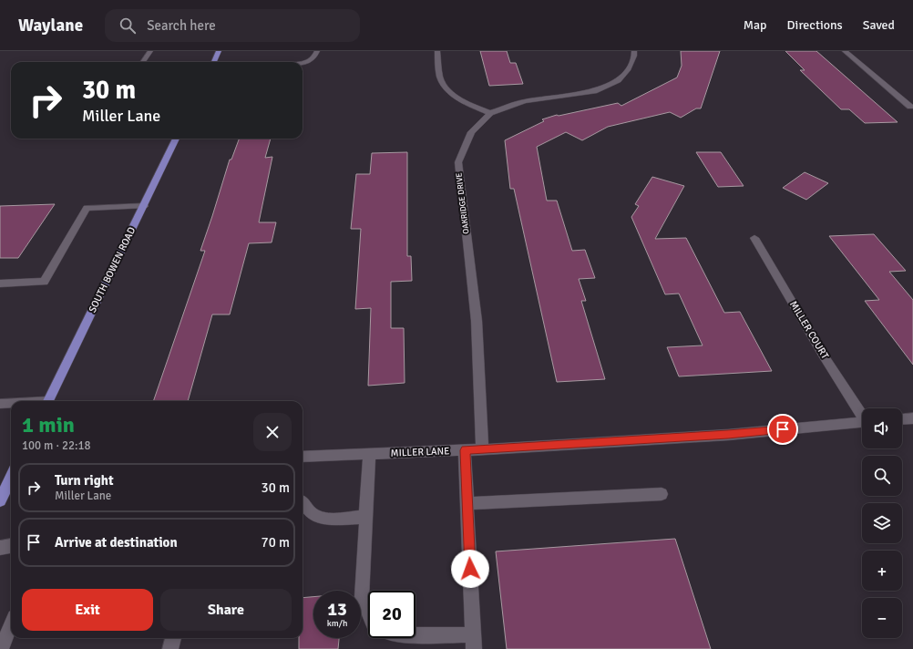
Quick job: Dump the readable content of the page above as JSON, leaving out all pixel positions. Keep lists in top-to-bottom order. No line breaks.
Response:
{"streets":{"main road":["SOUTH BOWEN ROAD"],"street":["OAKRIDGE DRIVE","MILLER COURT","MILLER LANE"]},"crossings":[["OAKRIDGE DRIVE","MILLER LANE"]],"page":{"header":"Waylane","search":"Search here","nav":["Map","Directions","Saved"],"turn":["30 m","Miller Lane"],"heading":["1 min","100 m · 22:18"],"map_buttons":["+","−"],"list":[{"name":"Turn right","note":"Miller Lane","value":"30 m"},{"name":"Arrive at destination","value":"70 m"}],"buttons":["Exit","Share"],"speed":"13 km/h","limit":"20"}}
